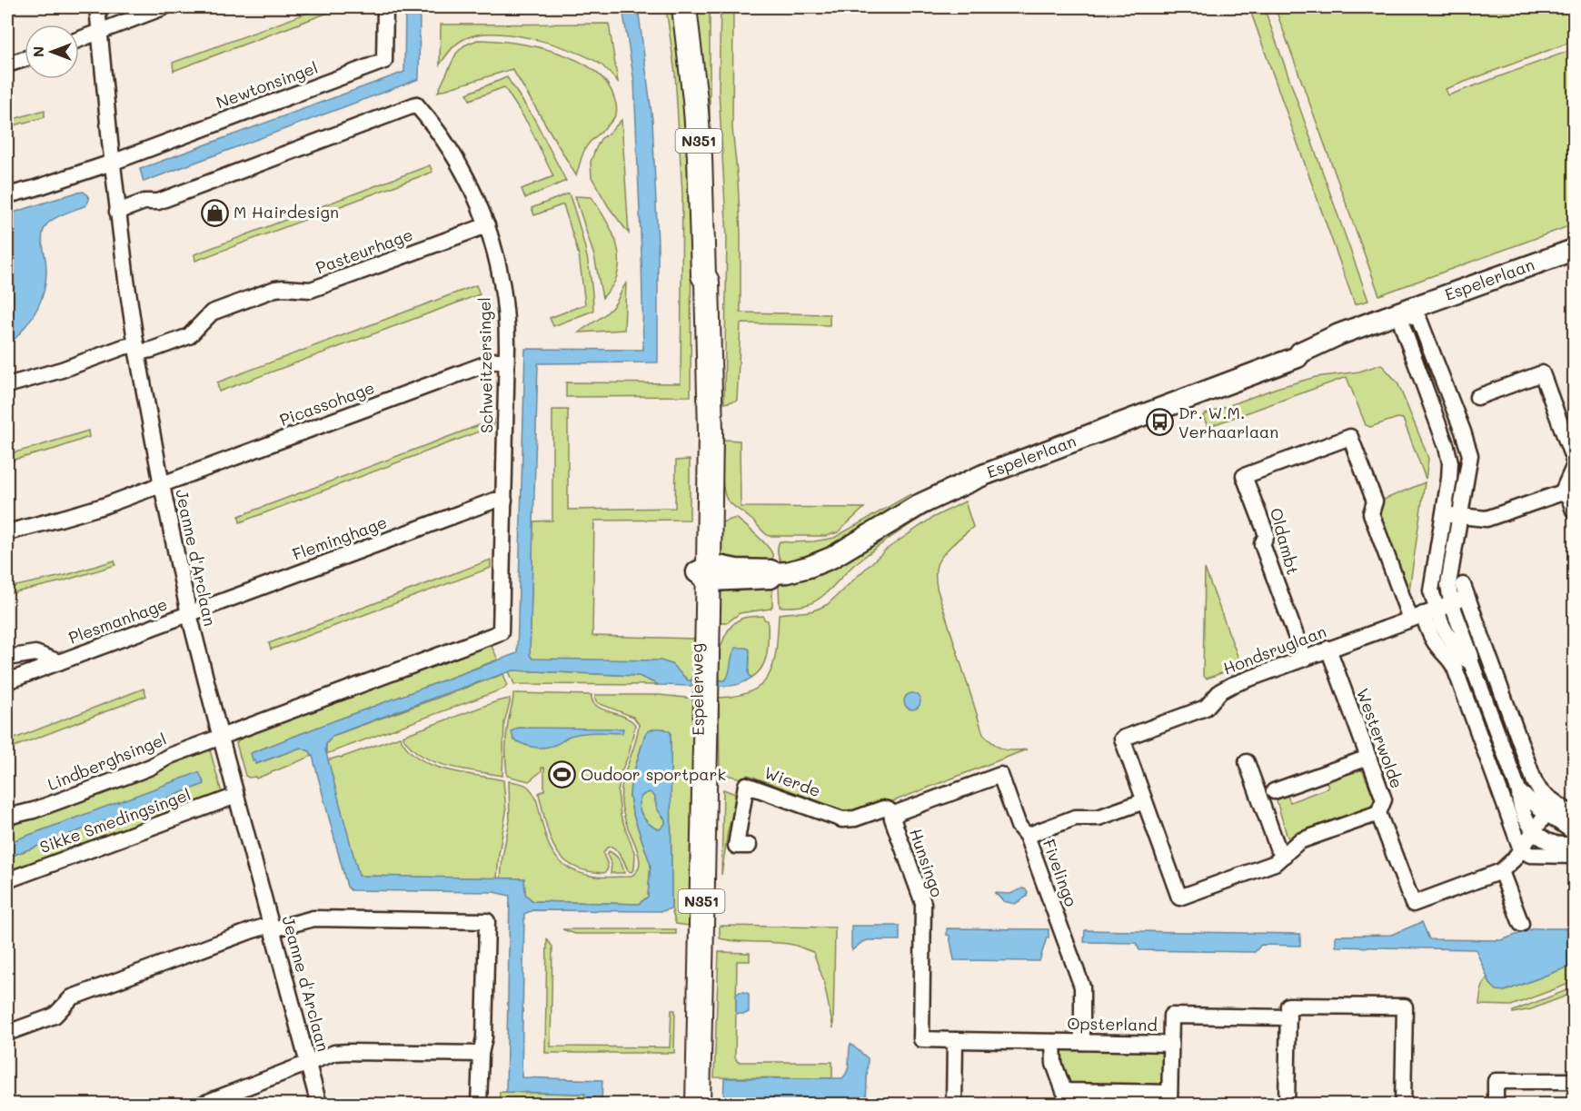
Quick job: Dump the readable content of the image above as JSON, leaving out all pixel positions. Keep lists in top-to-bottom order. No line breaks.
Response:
{"streets":{"main road":["N351","Espelerlaan","Espelerweg"],"street":["Newtonsingel","Pasteurhage","Schweitzersingel","Picassohage","Fleminghage","Oldambt","Jeanne d'Arclaan","Plesmanhage","Hondsruglaan","Westerwolde","Lindberghsingel","Wierde","Sikke Smedingsingel","Hunsingo","Fivelingo","Opsterland"]},"crossings":[["Newtonsingel","Jeanne d'Arclaan"],["Pasteurhage","Schweitzersingel"],["Pasteurhage","Jeanne d'Arclaan"],["Espelerlaan","Espelerweg"],["Schweitzersingel","Picassohage"],["Schweitzersingel","Fleminghage"],["Schweitzersingel","Jeanne d'Arclaan"],["Schweitzersingel","Lindberghsingel"],["Picassohage","Jeanne d'Arclaan"],["Fleminghage","Jeanne d'Arclaan"],["Fleminghage","Plesmanhage"],["Oldambt","Hondsruglaan"],["Jeanne d'Arclaan","Plesmanhage"],["Jeanne d'Arclaan","Lindberghsingel"],["Jeanne d'Arclaan","Sikke Smedingsingel"],["Hondsruglaan","Westerwolde"],["Hondsruglaan","Fivelingo"],["Wierde","Hunsingo"],["Hunsingo","Fivelingo"],["Hunsingo","Opsterland"],["Fivelingo","Opsterland"]],"places":{"shop":["M Hairdesign"],"bus stop":["Dr. W.M. Verhaarlaan"],"sports":["Oudoor sportpark"]},"north":"left"}
